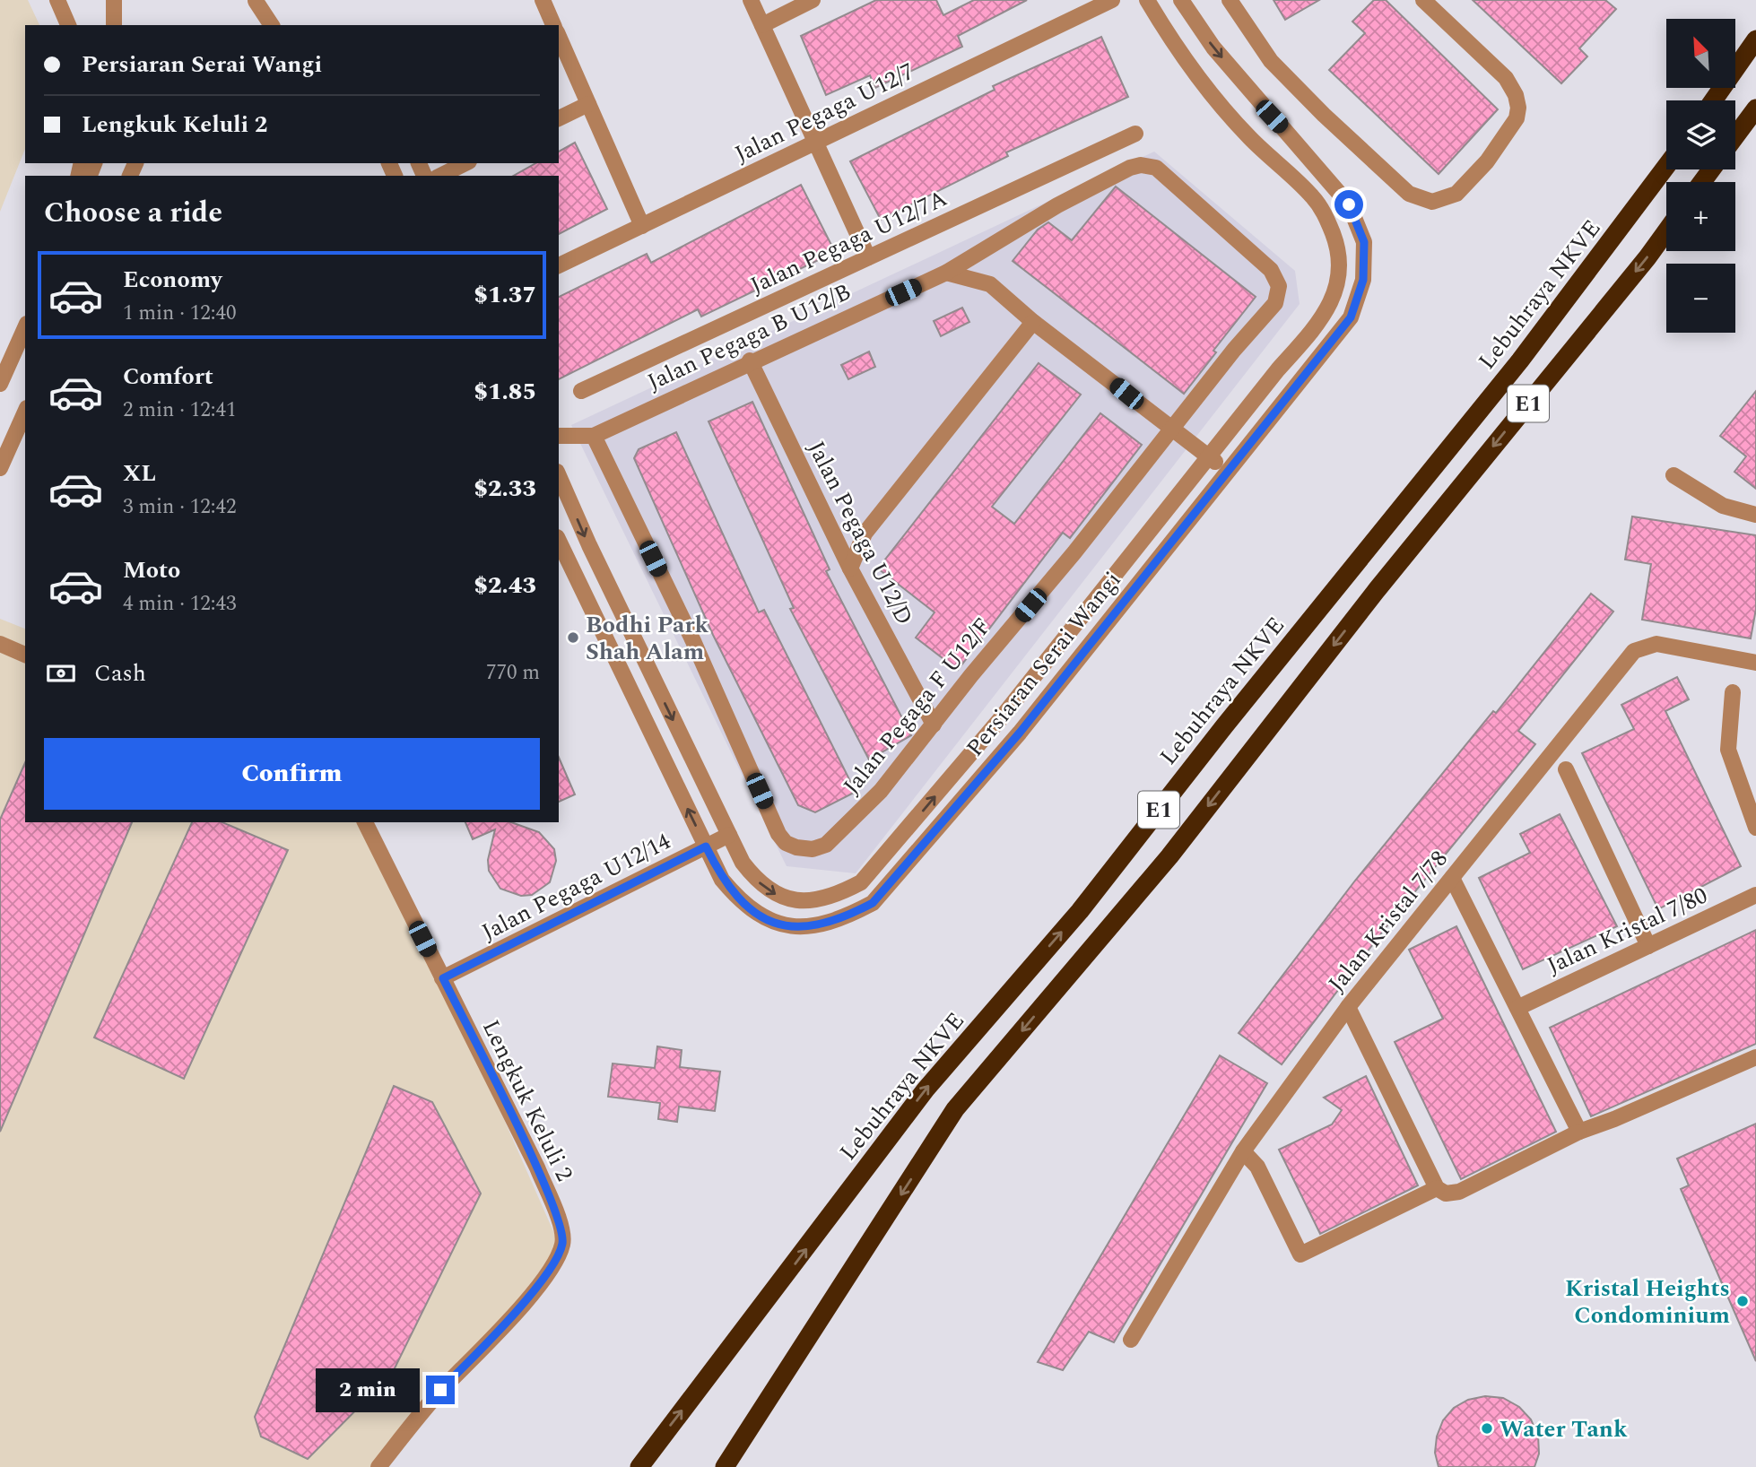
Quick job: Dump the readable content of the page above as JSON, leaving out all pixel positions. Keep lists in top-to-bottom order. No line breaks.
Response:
{"streets":{"highway":["Lebuhraya NKVE","E1"],"street":["Jalan Pegaga U12/7","Jalan Pegaga U12/7A","Jalan Pegaga B U12/B","Jalan Pegaga U12/D","Persiaran Serai Wangi","Jalan Pegaga F U12/F","Jalan Pegaga U12/14","Jalan Kristal 7/78","Jalan Kristal 7/80","Lengkuk Keluli 2"]},"crossings":[["Jalan Pegaga B U12/B","Jalan Pegaga U12/D"],["Jalan Pegaga B U12/B","Jalan Pegaga F U12/F"],["Jalan Pegaga U12/D","Jalan Pegaga F U12/F"],["Persiaran Serai Wangi","Jalan Pegaga U12/14"],["Jalan Pegaga U12/14","Lengkuk Keluli 2"]],"places":["Bodhi Park Shah Alam","Kristal Heights Condominium","Water Tank"],"north":"top left","page":{"map_buttons":["+","−"],"banner":["Persiaran Serai Wangi","Lengkuk Keluli 2"],"heading":"Choose a ride","list":[{"name":"Economy","note":"1 min · 12:40","value":"$1.37"},{"name":"Comfort","note":"2 min · 12:41","value":"$1.85"},{"name":"XL","note":"3 min · 12:42","value":"$2.33"},{"name":"Moto","note":"4 min · 12:43","value":"$2.43"}],"pay":["Cash","770 m"],"buttons":"Confirm","bubble":"2 min"}}
